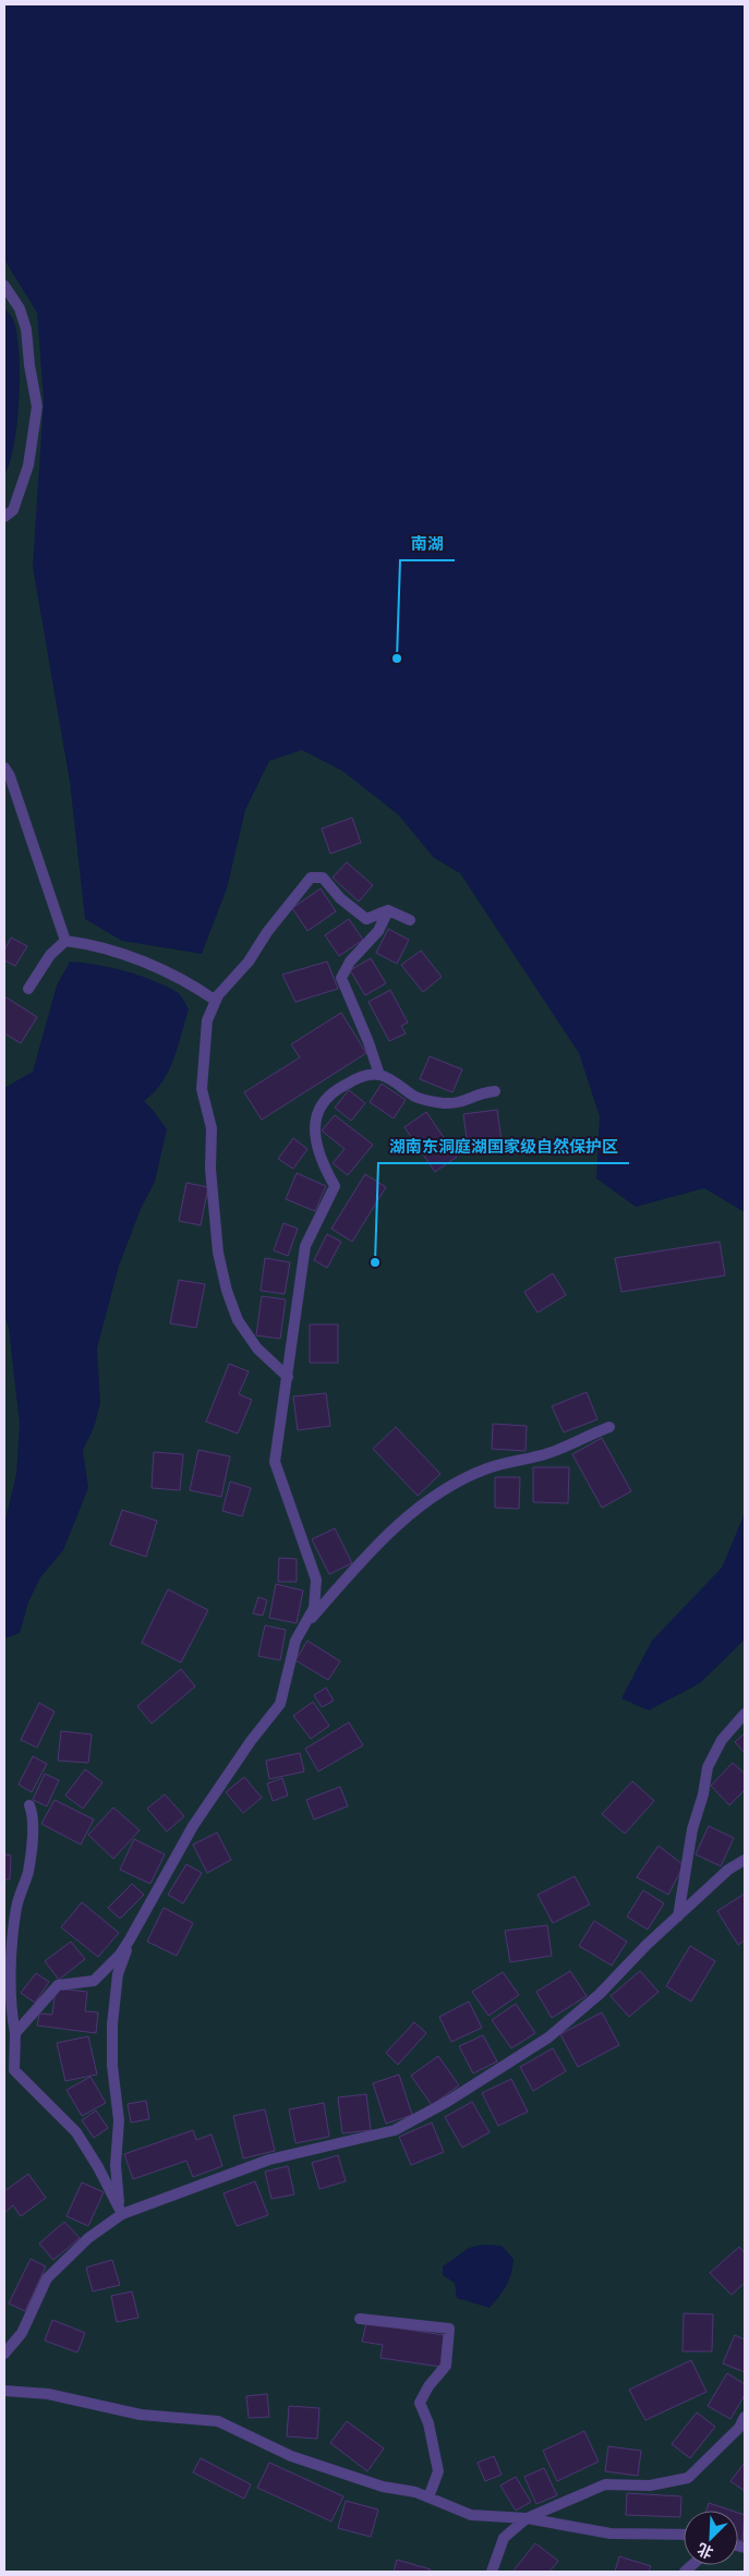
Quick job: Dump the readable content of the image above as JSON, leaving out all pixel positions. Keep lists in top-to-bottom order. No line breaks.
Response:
{"places":["南湖","湖南东洞庭湖国家级自然保护区"],"north":"bottom left"}
